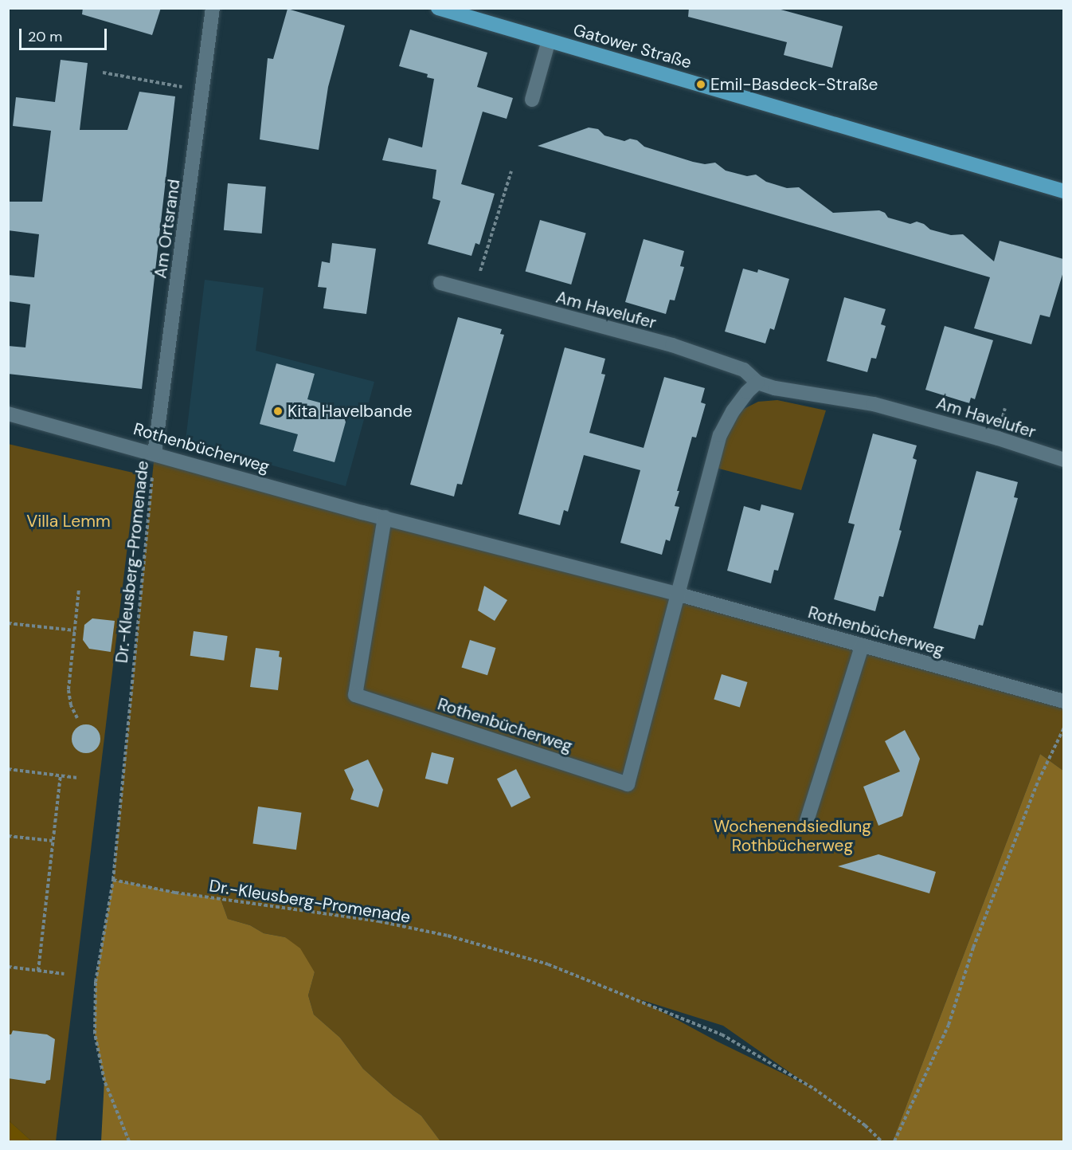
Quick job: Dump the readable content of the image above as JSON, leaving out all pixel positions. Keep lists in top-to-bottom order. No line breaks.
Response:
{"streets":{"main road":["Gatower Straße"],"street":["Am Ortsrand","Am Havelufer","Rothenbücherweg"],"path":["Dr.-Kleusberg-Promenade"]},"crossings":[["Am Ortsrand","Rothenbücherweg"],["Am Ortsrand","Dr.-Kleusberg-Promenade"],["Rothenbücherweg","Dr.-Kleusberg-Promenade"]],"parks":["Villa Lemm","Wochenendsiedlung Rothbücherweg"],"places":["Emil-Basdeck-Straße","Kita Havelbande"],"scale_bar":"20 m"}
